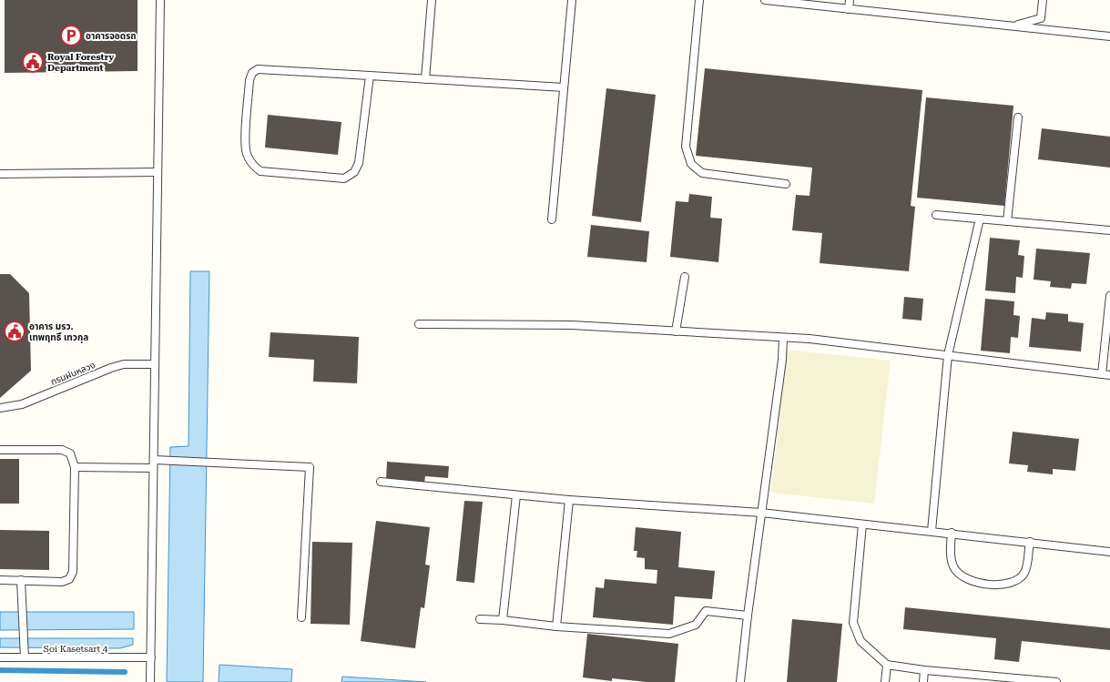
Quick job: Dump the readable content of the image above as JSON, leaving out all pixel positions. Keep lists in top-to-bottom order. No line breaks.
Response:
{"streets":{"lane":["กรมฝนหลวง","Soi Kasetsart 4"]},"places":{"parking":["อาคารจอดรถ"],"public building":["Royal Forestry Department","อาคาร มรว. เทพฤทธิ์ เทวกุล"]}}
